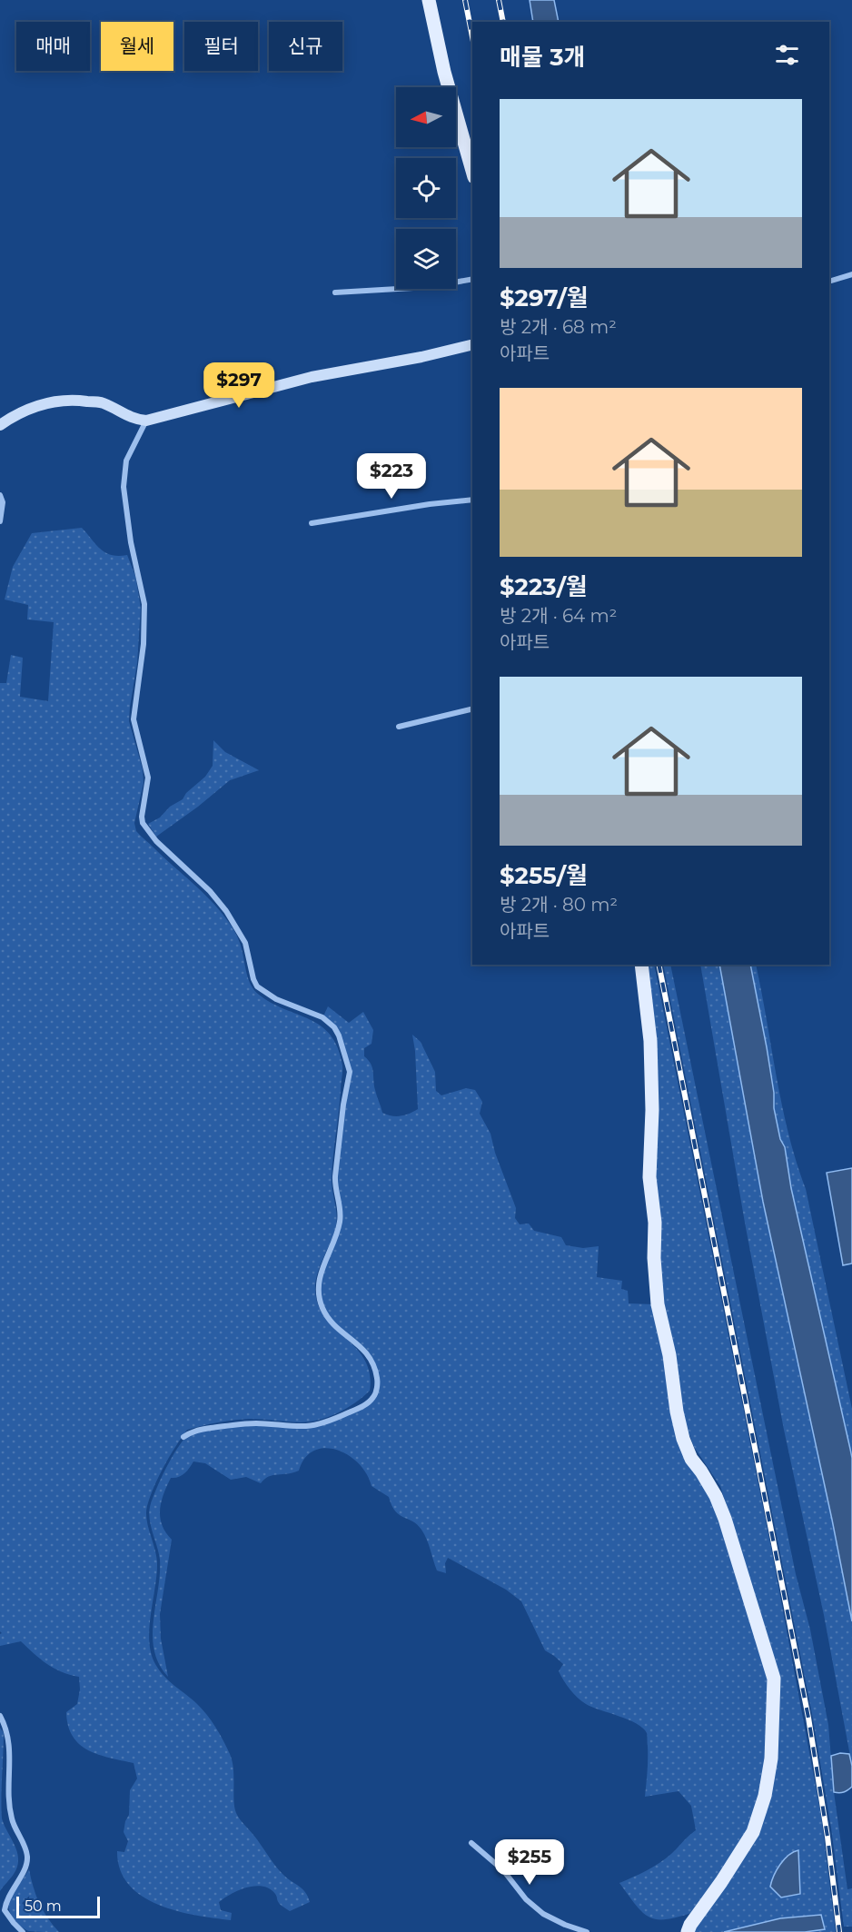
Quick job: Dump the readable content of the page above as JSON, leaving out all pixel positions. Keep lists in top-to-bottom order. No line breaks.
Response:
{"scale_bar":"50 m","north":"left","page":{"chip":["매매","월세","필터","신규"],"heading":"매물 3개","list":[{"name":"$297/월","note":"방 2개 · 68 m² · 아파트"},{"name":"$223/월","note":"방 2개 · 64 m² · 아파트"},{"name":"$255/월","note":"방 2개 · 80 m² · 아파트"}],"price":["$297","$223","$255"],"scale":"50 m"}}
